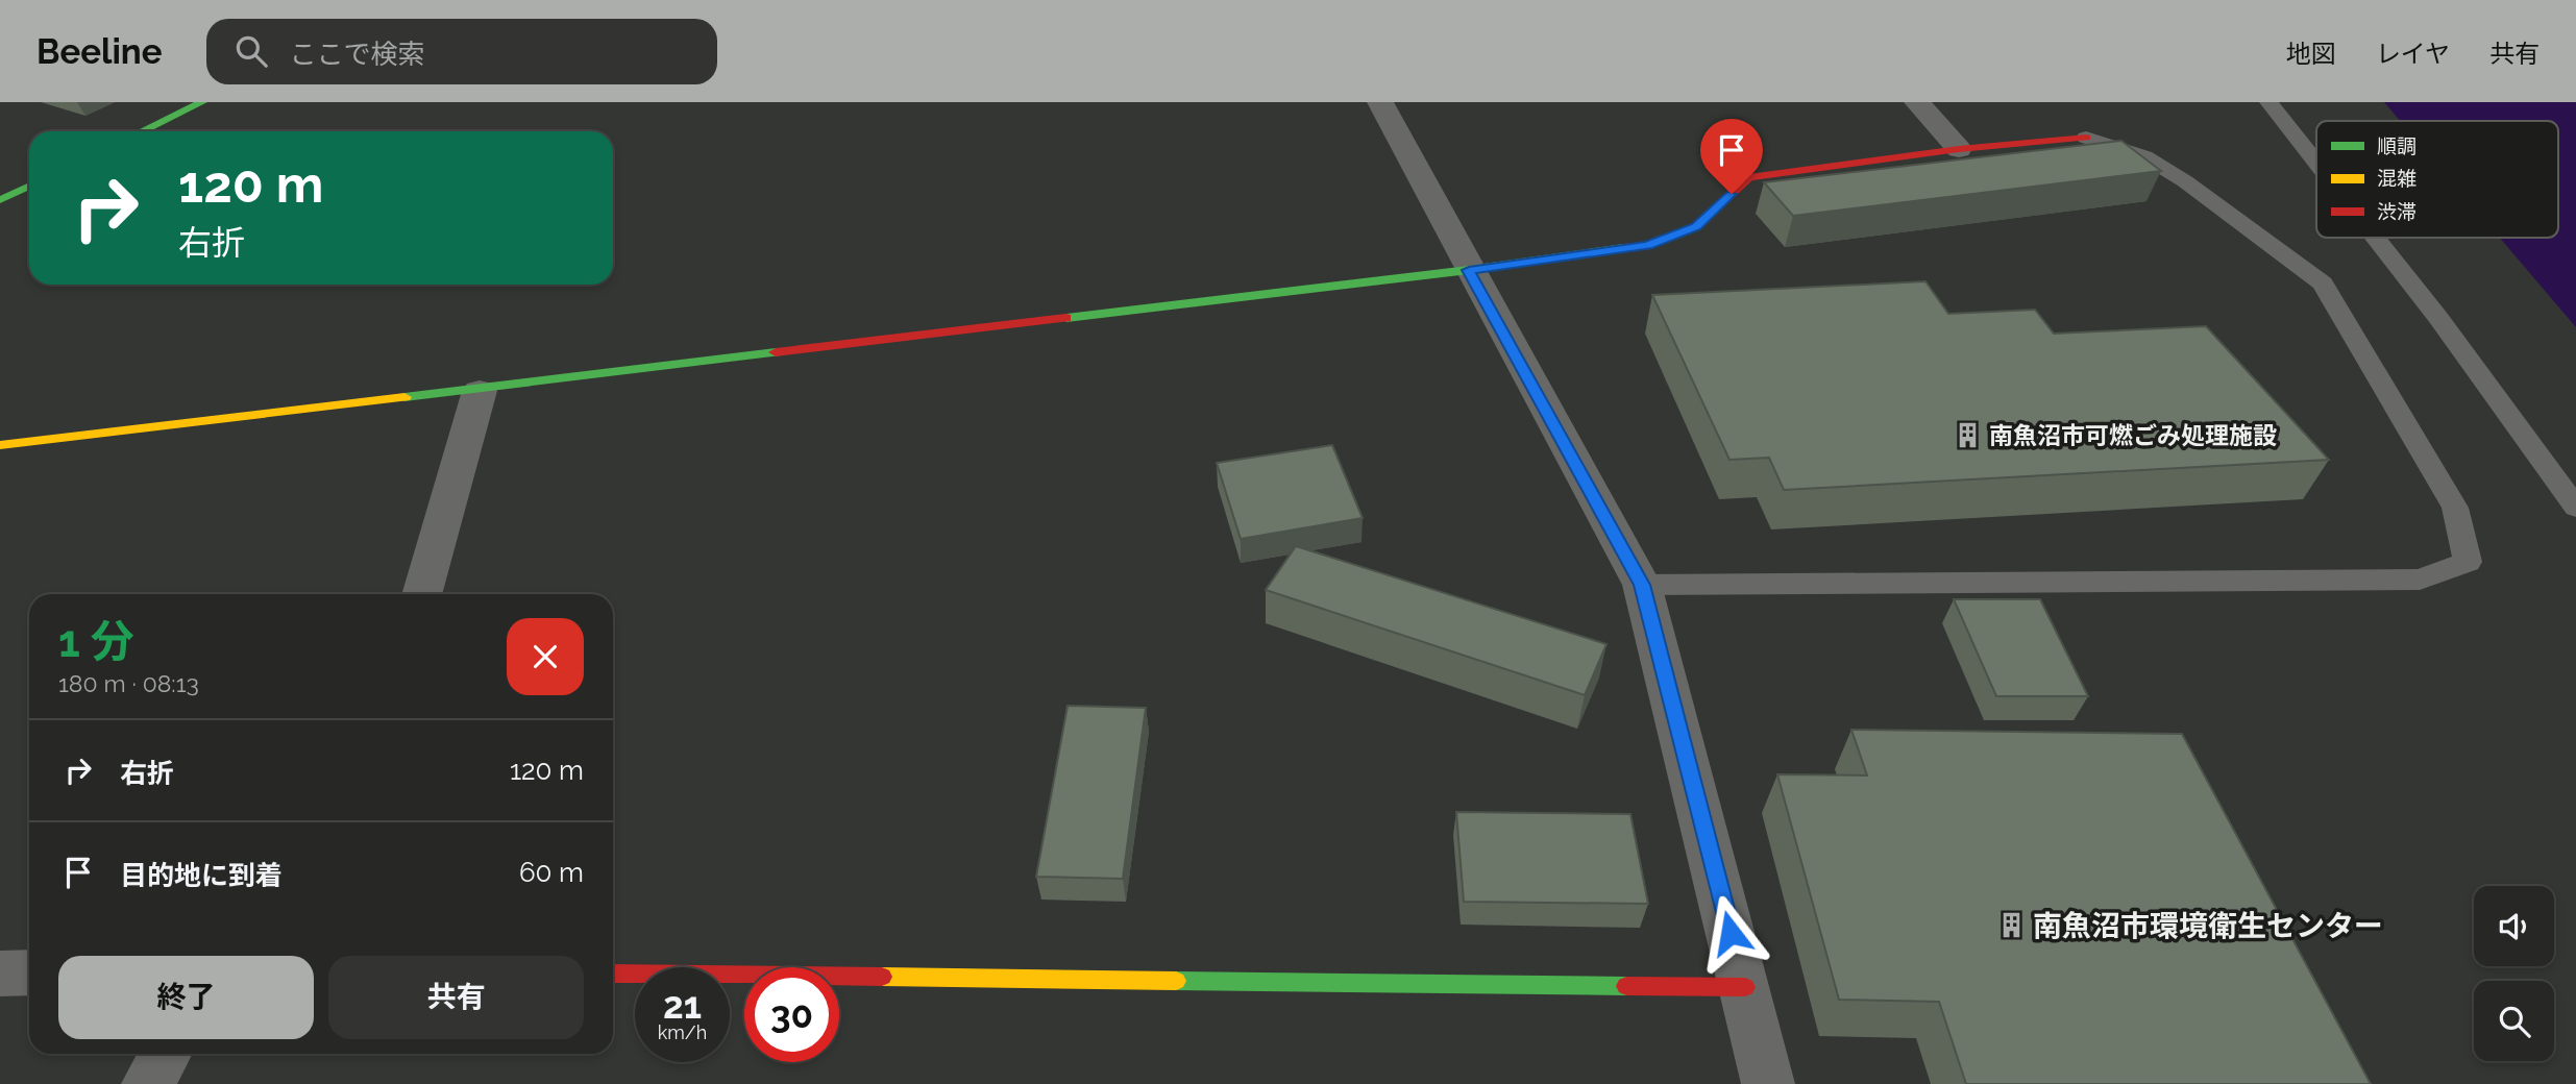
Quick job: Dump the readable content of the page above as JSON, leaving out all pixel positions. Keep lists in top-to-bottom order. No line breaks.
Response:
{"places":{"building":["南魚沼市可燃ごみ処理施設","南魚沼市環境衛生センター"]},"legend":["順調","混雑","渋滞"],"page":{"header":"Beeline","search":"ここで検索","nav":["地図","レイヤ","共有"],"turn":["120 m","右折"],"heading":["1 分","180 m · 08:13"],"list":[{"name":"右折","value":"120 m"},{"name":"目的地に到着","value":"60 m"}],"buttons":["終了","共有"],"speed":"21 km/h","limit":"30"}}
